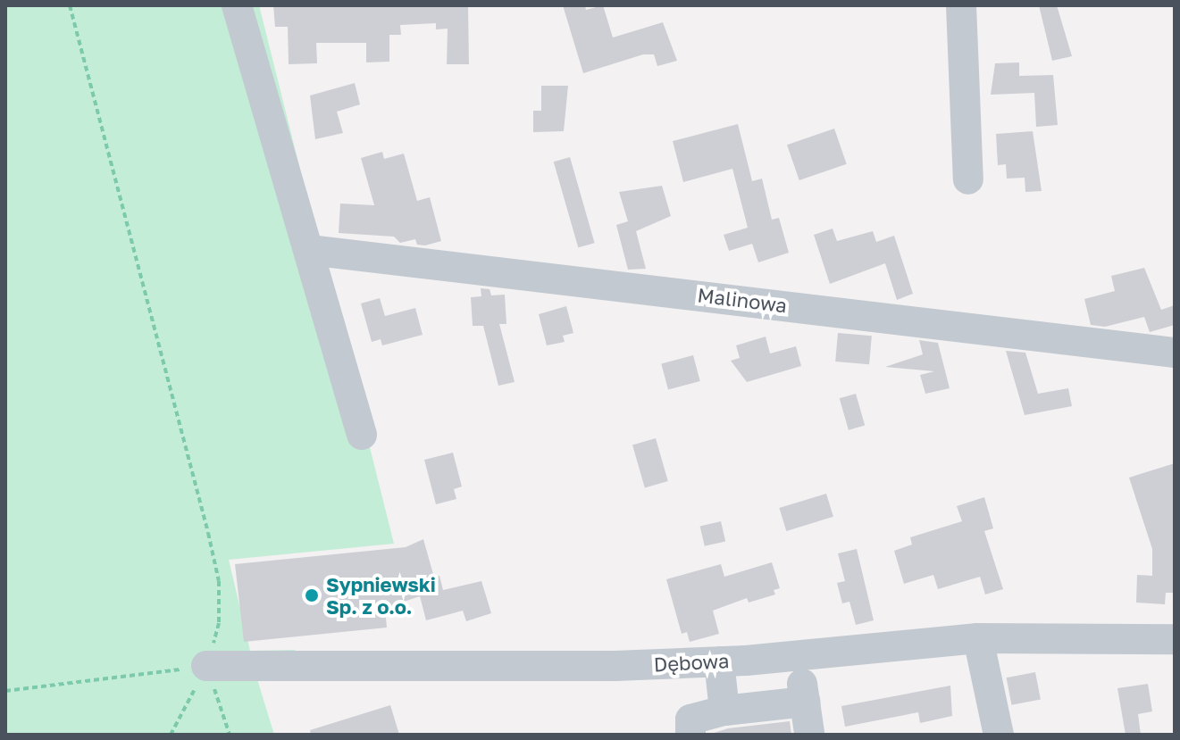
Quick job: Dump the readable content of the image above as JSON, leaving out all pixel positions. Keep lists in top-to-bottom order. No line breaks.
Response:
{"streets":{"street":["Malinowa","Dębowa"]},"places":["Sypniewski Sp. z o.o."]}
